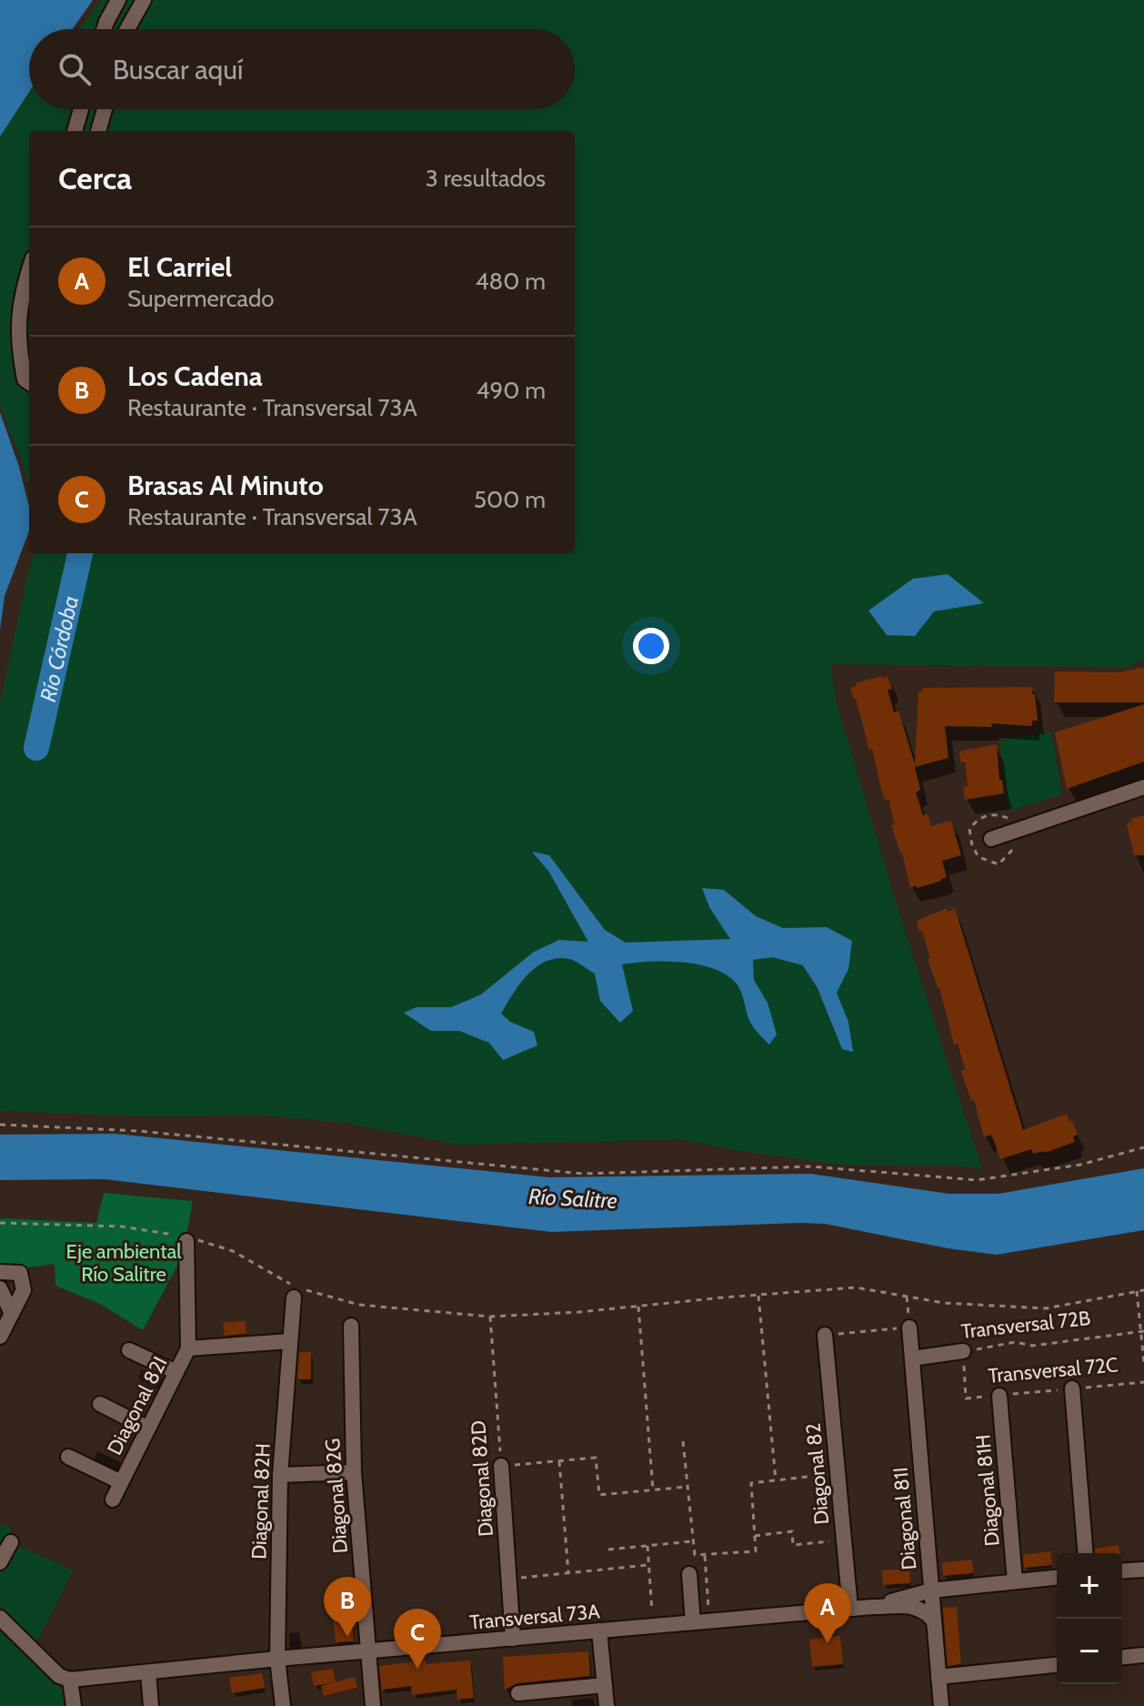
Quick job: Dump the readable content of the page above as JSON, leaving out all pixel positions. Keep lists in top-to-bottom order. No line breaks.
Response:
{"streets":{"street":["Transversal 72B","Diagonal 82I","Diagonal 82","Diagonal 82D","Diagonal 81H","Diagonal 82G","Diagonal 82H","Diagonal 81I","Transversal 73A"],"path":["Transversal 72C"]},"crossings":[["Transversal 72B","Transversal 72C"],["Transversal 72B","Diagonal 81I"],["Transversal 72C","Diagonal 81H"],["Diagonal 82","Transversal 73A"],["Diagonal 82D","Transversal 73A"],["Diagonal 81H","Transversal 73A"],["Diagonal 82G","Transversal 73A"],["Diagonal 82H","Transversal 73A"],["Diagonal 81I","Transversal 73A"]],"water":["Río Córdoba","Río Salitre"],"parks":["Eje ambiental Río Salitre"],"page":{"search":"Buscar aquí","heading":["Cerca","3 resultados"],"list":[{"mark":"A","name":"El Carriel","note":"Supermercado","value":"480 m"},{"mark":"B","name":"Los Cadena","note":"Restaurante · Transversal 73A","value":"490 m"},{"mark":"C","name":"Brasas Al Minuto","note":"Restaurante · Transversal 73A","value":"500 m"}],"map_buttons":["+","−"],"pins":["B","A","C"]}}
